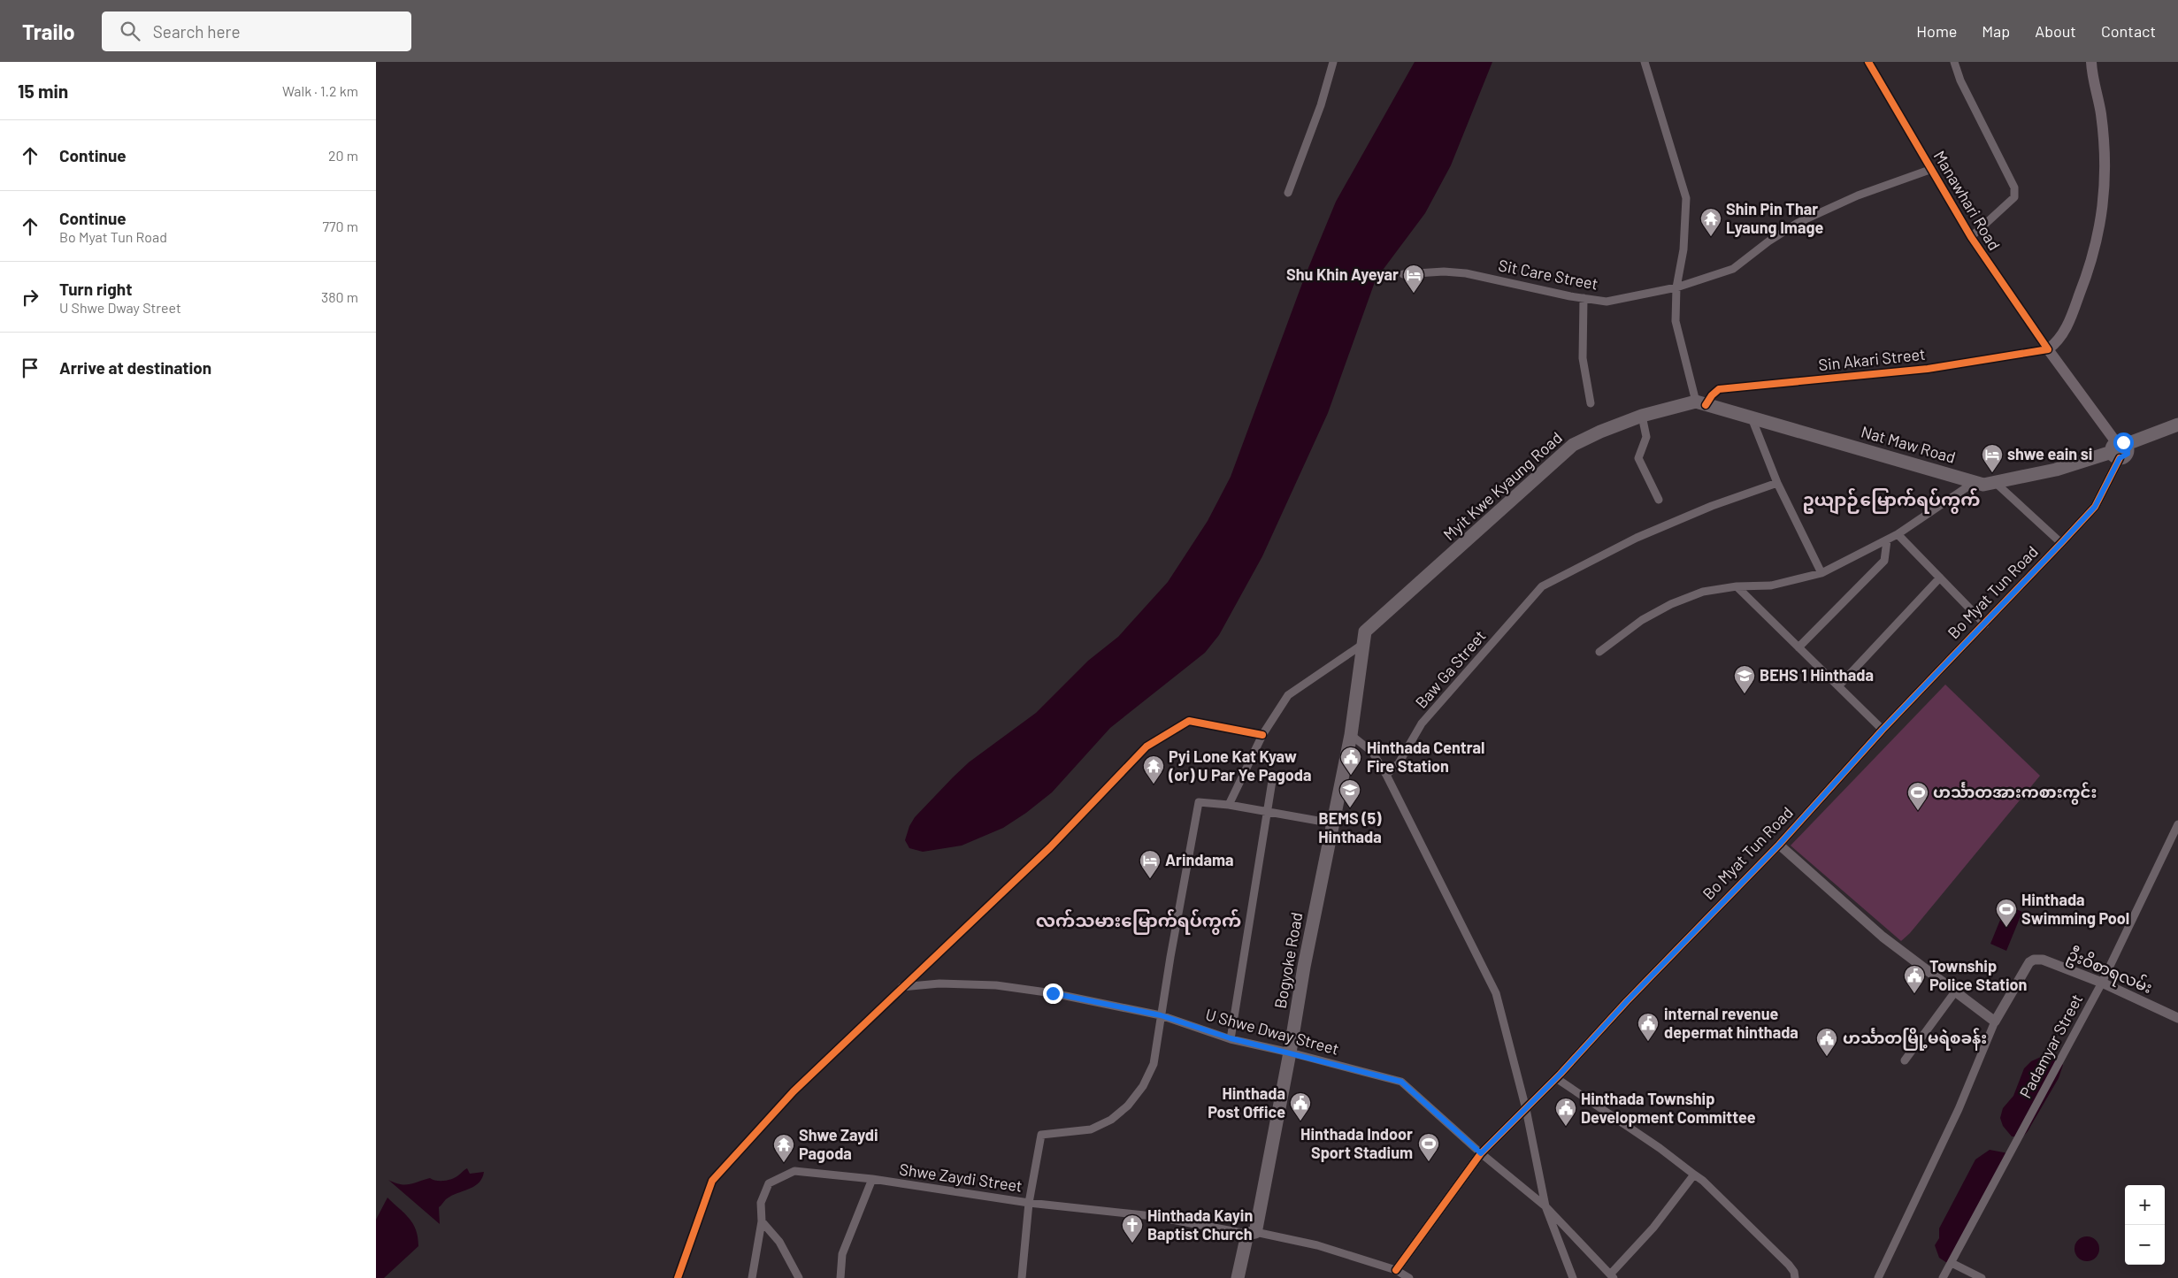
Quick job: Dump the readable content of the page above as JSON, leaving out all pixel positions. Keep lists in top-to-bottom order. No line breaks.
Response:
{"streets":{"main road":["Nat Maw Road","Myit Kwe Kyaung Road","Bogyoke Road"],"street":["Manawhari Road","Sit Care Street","Sin Akari Street","Bo Myat Tun Road","Baw Ga Street","ဦးဝိစာရလမ်း","U Shwe Dway Street","Padamyar Street","Shwe Zaydi Street"]},"crossings":[["Manawhari Road","Sit Care Street"],["Manawhari Road","Sin Akari Street"],["Sin Akari Street","Nat Maw Road"],["Sin Akari Street","Myit Kwe Kyaung Road"],["Nat Maw Road","Myit Kwe Kyaung Road"],["Nat Maw Road","Bo Myat Tun Road"],["Myit Kwe Kyaung Road","Bogyoke Road"],["Bo Myat Tun Road","U Shwe Dway Street"],["Bo Myat Tun Road","Shwe Zaydi Street"],["Bogyoke Road","U Shwe Dway Street"],["Bogyoke Road","Shwe Zaydi Street"],["ဦးဝိစာရလမ်း","Padamyar Street"]],"districts":["ဥယျာဉ်မြောက်ရပ်ကွက်","လက်သမားမြောက်ရပ်ကွက်"],"places":{"temple":["Shin Pin Thar Lyaung Image","Pyi Lone Kat Kyaw (or) U Par Ye Pagoda","Shwe Zaydi Pagoda"],"hotel":["Shu Khin Ayeyar","shwe eain si","Arindama"],"school or university":["BEHS 1 Hinthada","BEMS (5) Hinthada"],"public building":["Hinthada Central Fire Station","Township Police Station","internal revenue depermat hinthada","ဟင်္သာတမြို့မရဲစခန်း","Hinthada Post Office","Hinthada Township Development Committee"],"sports":["ဟင်္သာတအားကစားကွင်း","Hinthada Swimming Pool","Hinthada Indoor Sport Stadium"],"church":["Hinthada Kayin Baptist Church"]},"page":{"header":"Trailo","search":"Search here","nav":["Home","Map","About","Contact"],"heading":["15 min","Walk · 1.2 km"],"list":[["Continue","20 m"],["Continue","Bo Myat Tun Road","770 m"],["Turn right","U Shwe Dway Street","380 m"],"Arrive at destination"],"map_buttons":["+","−"]}}
